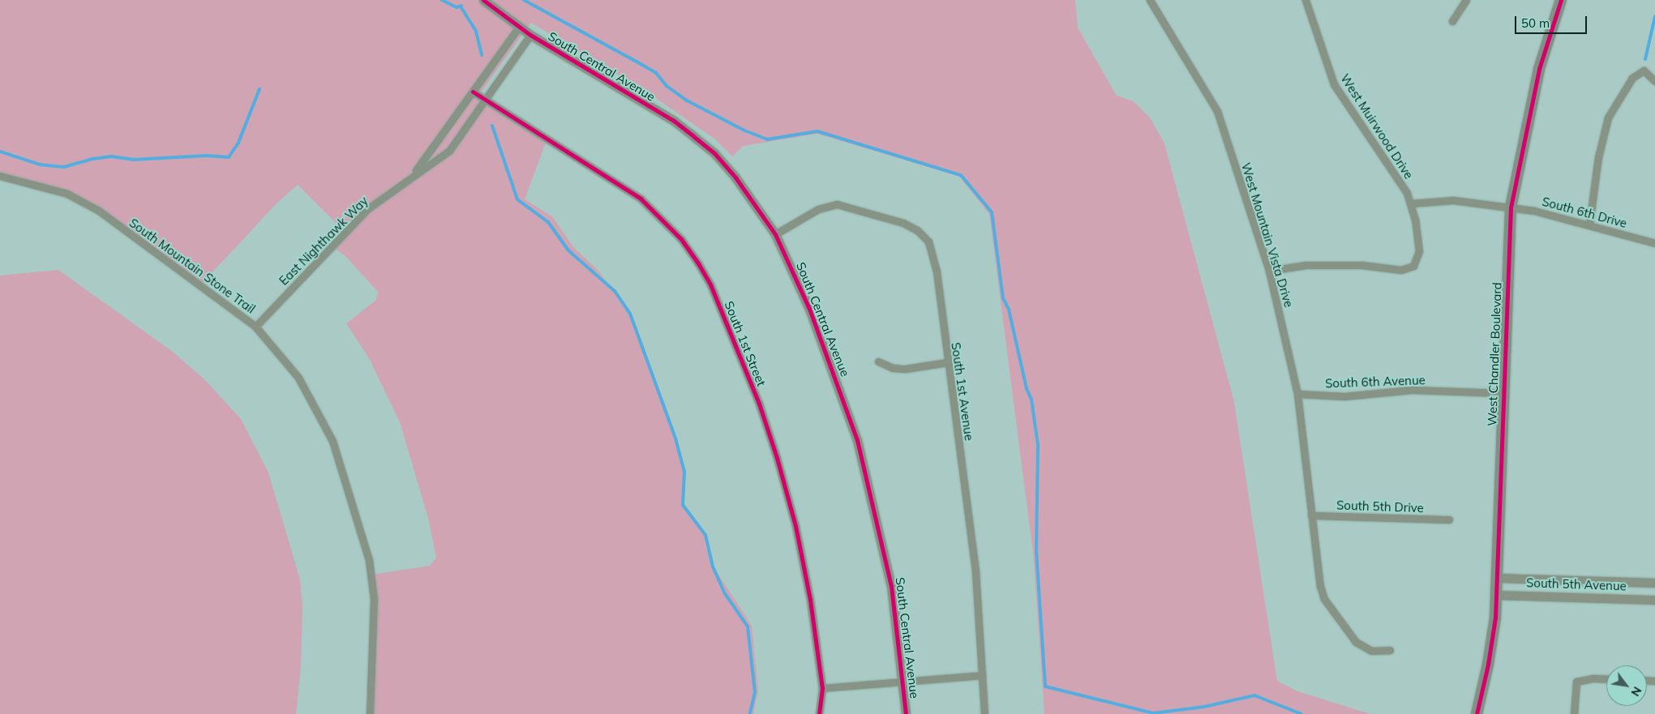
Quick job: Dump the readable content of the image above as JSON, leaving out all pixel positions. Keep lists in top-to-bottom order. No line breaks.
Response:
{"streets":{"main road":["West Chandler Boulevard"],"street":["South Central Avenue","West Muirwood Drive","South 6th Drive","West Mountain Vista Drive","East Nighthawk Way","South Mountain Stone Trail","South 1st Street","South 6th Avenue","South 1st Avenue","South 5th Drive","South 5th Avenue"]},"crossings":[["South Central Avenue","East Nighthawk Way"],["South Central Avenue","South 1st Avenue"],["West Muirwood Drive","South 6th Drive"],["West Muirwood Drive","West Mountain Vista Drive"],["South 6th Drive","West Chandler Boulevard"],["West Mountain Vista Drive","South 6th Avenue"],["West Mountain Vista Drive","South 5th Drive"],["East Nighthawk Way","South Mountain Stone Trail"],["East Nighthawk Way","South 1st Street"],["West Chandler Boulevard","South 6th Avenue"],["West Chandler Boulevard","South 5th Avenue"]],"scale_bar":"50 m","north":"bottom right"}
